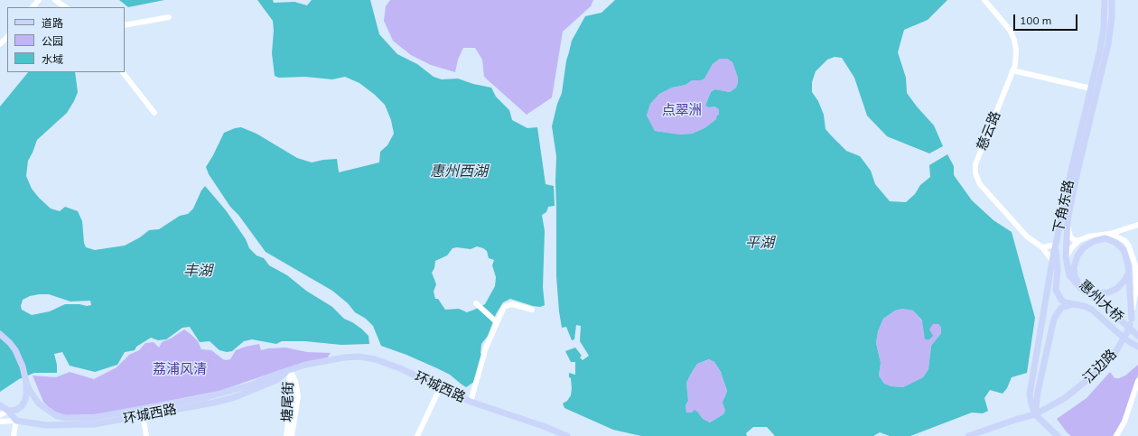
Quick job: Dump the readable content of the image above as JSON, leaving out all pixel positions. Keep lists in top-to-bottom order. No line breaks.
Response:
{"streets":{"main road":["下角东路","惠州大桥","江边路","环城西路"],"street":["慈云路","塘尾街"]},"crossings":[["慈云路","下角东路"],["下角东路","惠州大桥"],["下角东路","江边路"],["环城西路","塘尾街"]],"water":["惠州西湖","平湖","丰湖"],"parks":["点翠洲","荔浦风清"],"legend":["道路","公园","水域"],"scale_bar":"100 m"}
